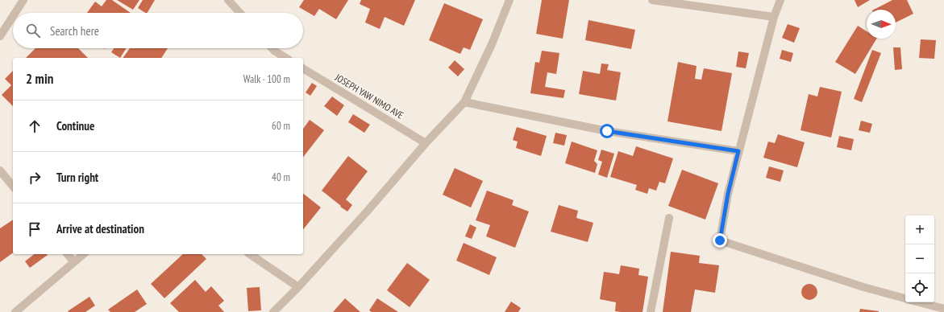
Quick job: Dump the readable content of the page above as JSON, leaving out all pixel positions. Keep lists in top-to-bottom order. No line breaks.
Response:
{"streets":{"street":["JOSEPH YAW NIMO AVE"]},"north":"right","page":{"search":"Search here","heading":["2 min","Walk · 100 m"],"list":[["Continue","60 m"],["Turn right","40 m"],"Arrive at destination"],"map_buttons":["+","−"]}}
